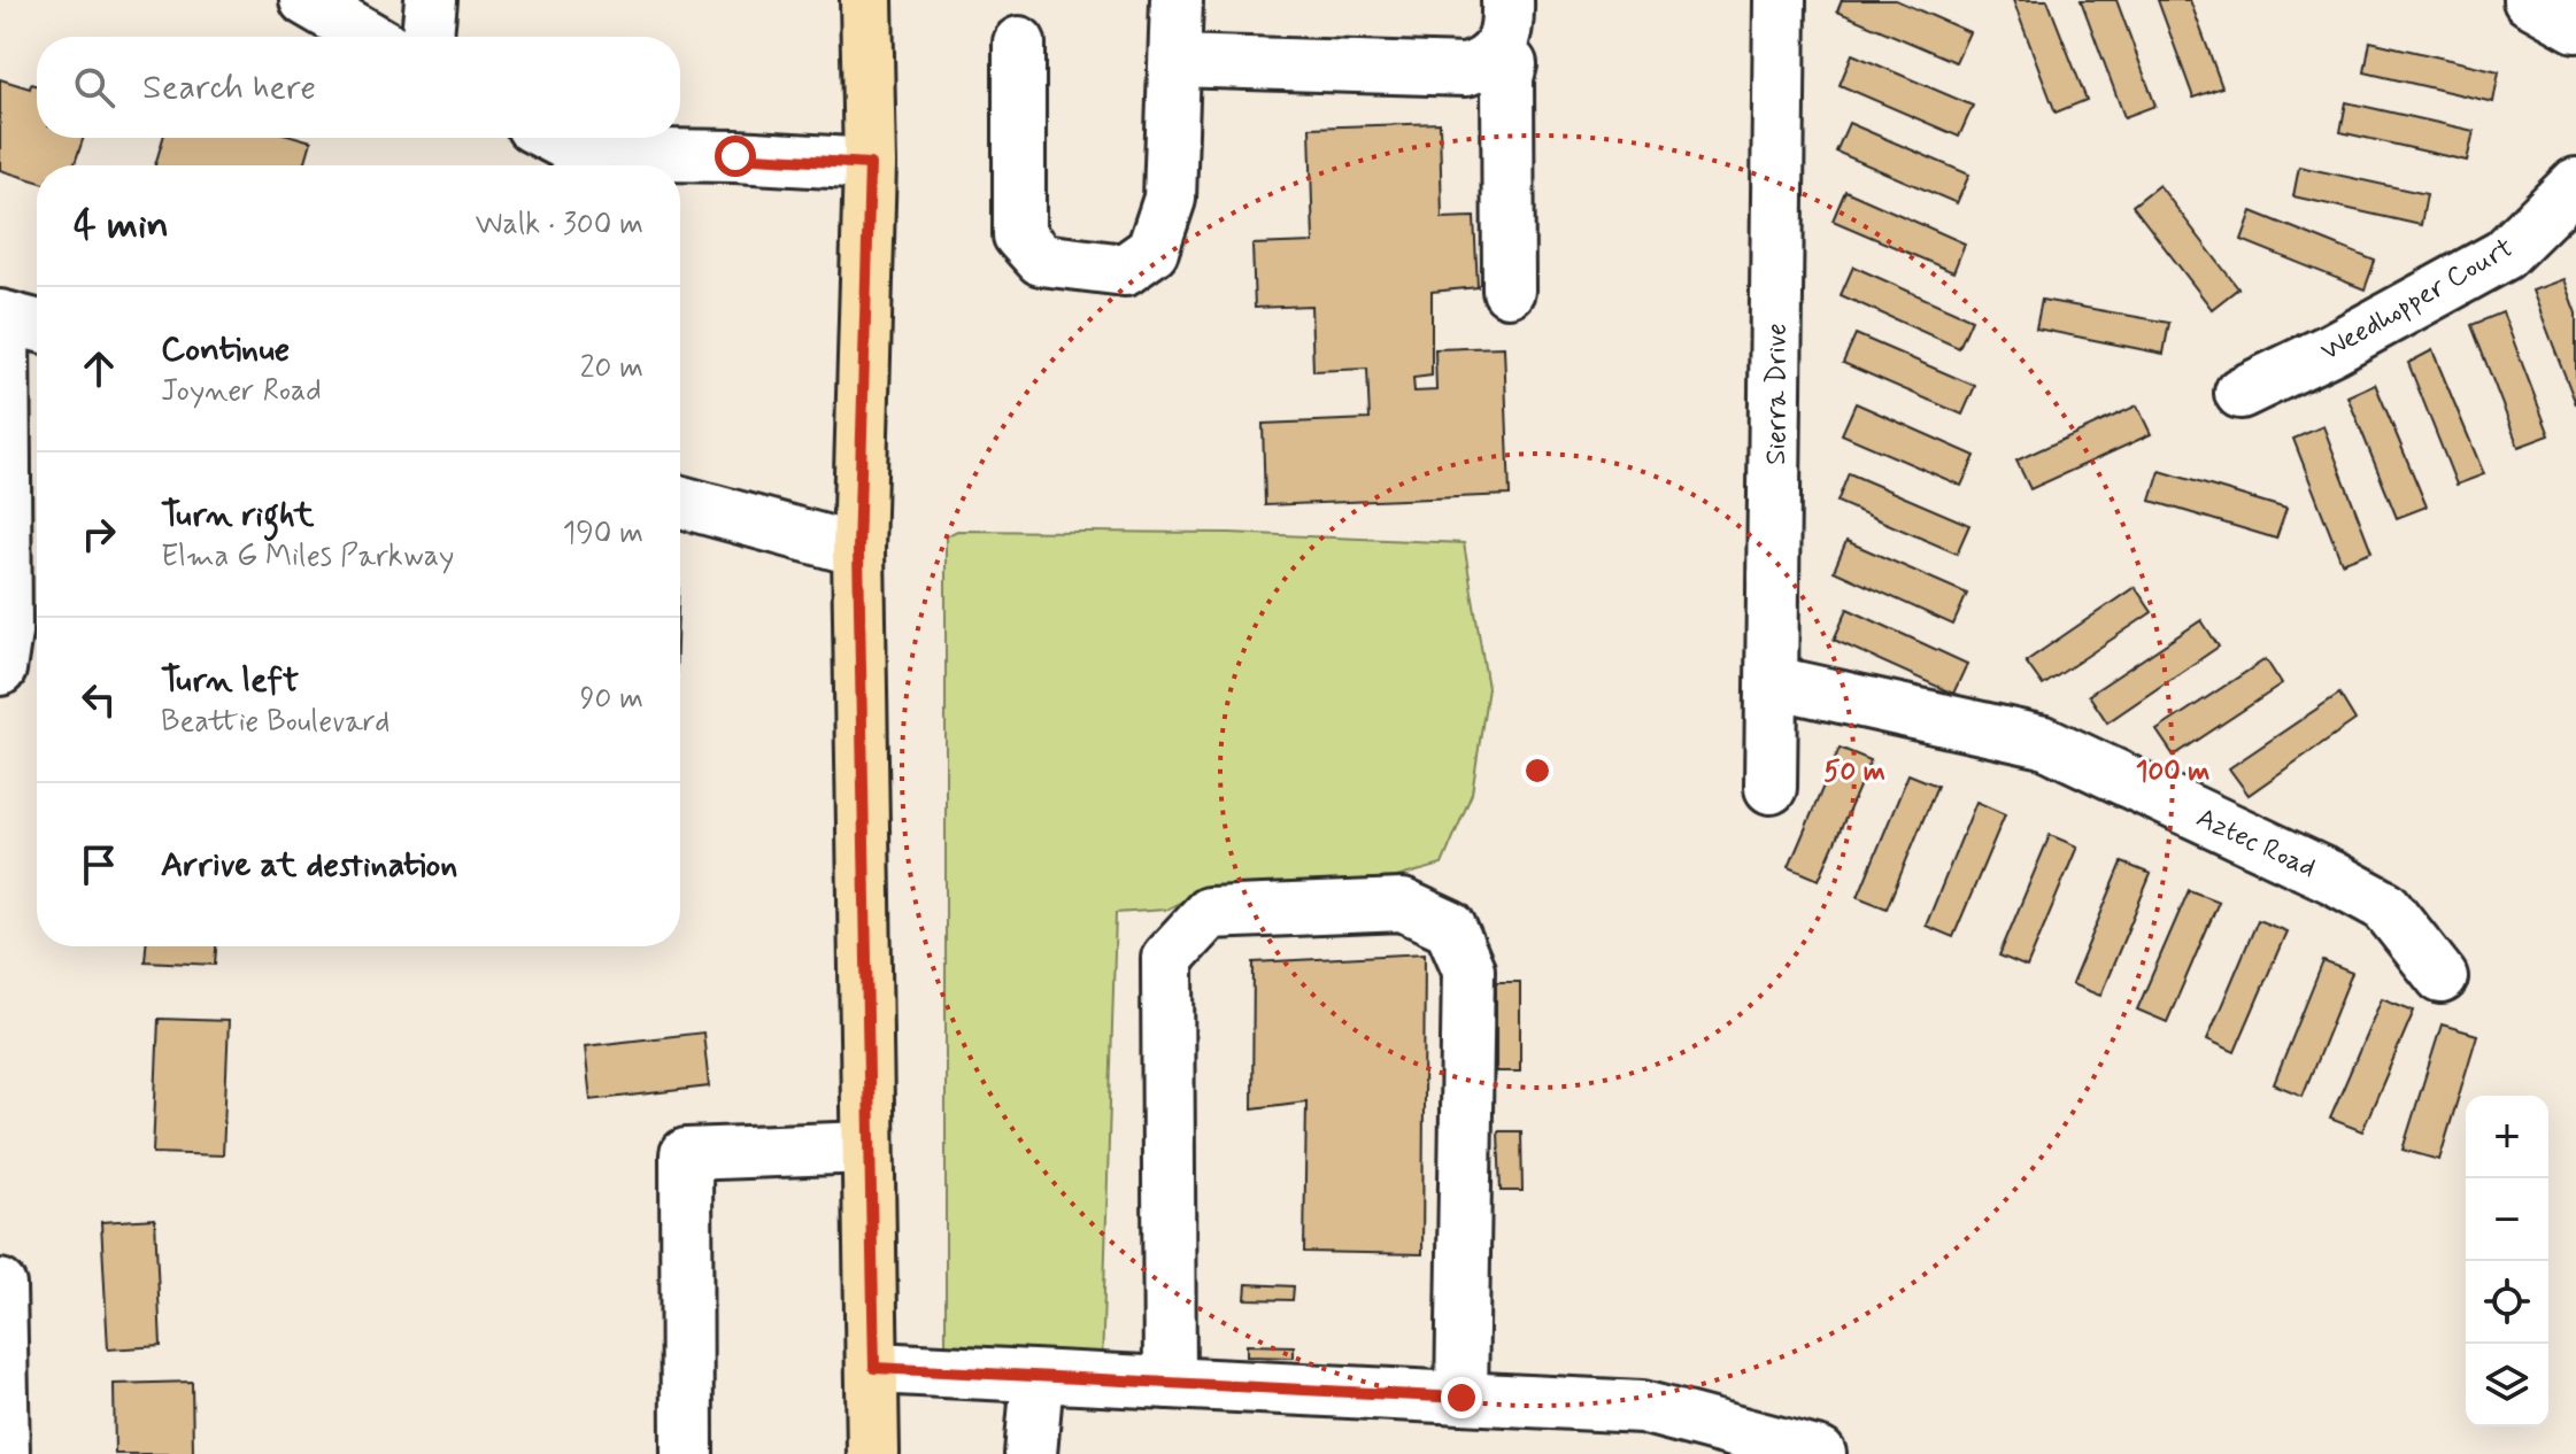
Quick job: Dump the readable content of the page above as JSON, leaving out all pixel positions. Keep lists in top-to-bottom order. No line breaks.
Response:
{"streets":{"street":["Weedhopper Court","Sierra Drive","Aztec Road"]},"crossings":[["Sierra Drive","Aztec Road"]],"page":{"search":"Search here","heading":["4 min","Walk · 300 m"],"list":[["Continue","Joyner Road","20 m"],["Turn right","Elma G Miles Parkway","190 m"],["Turn left","Beattie Boulevard","90 m"],"Arrive at destination"],"map_buttons":["+","−"]},"rings":["50 m","100 m"]}
